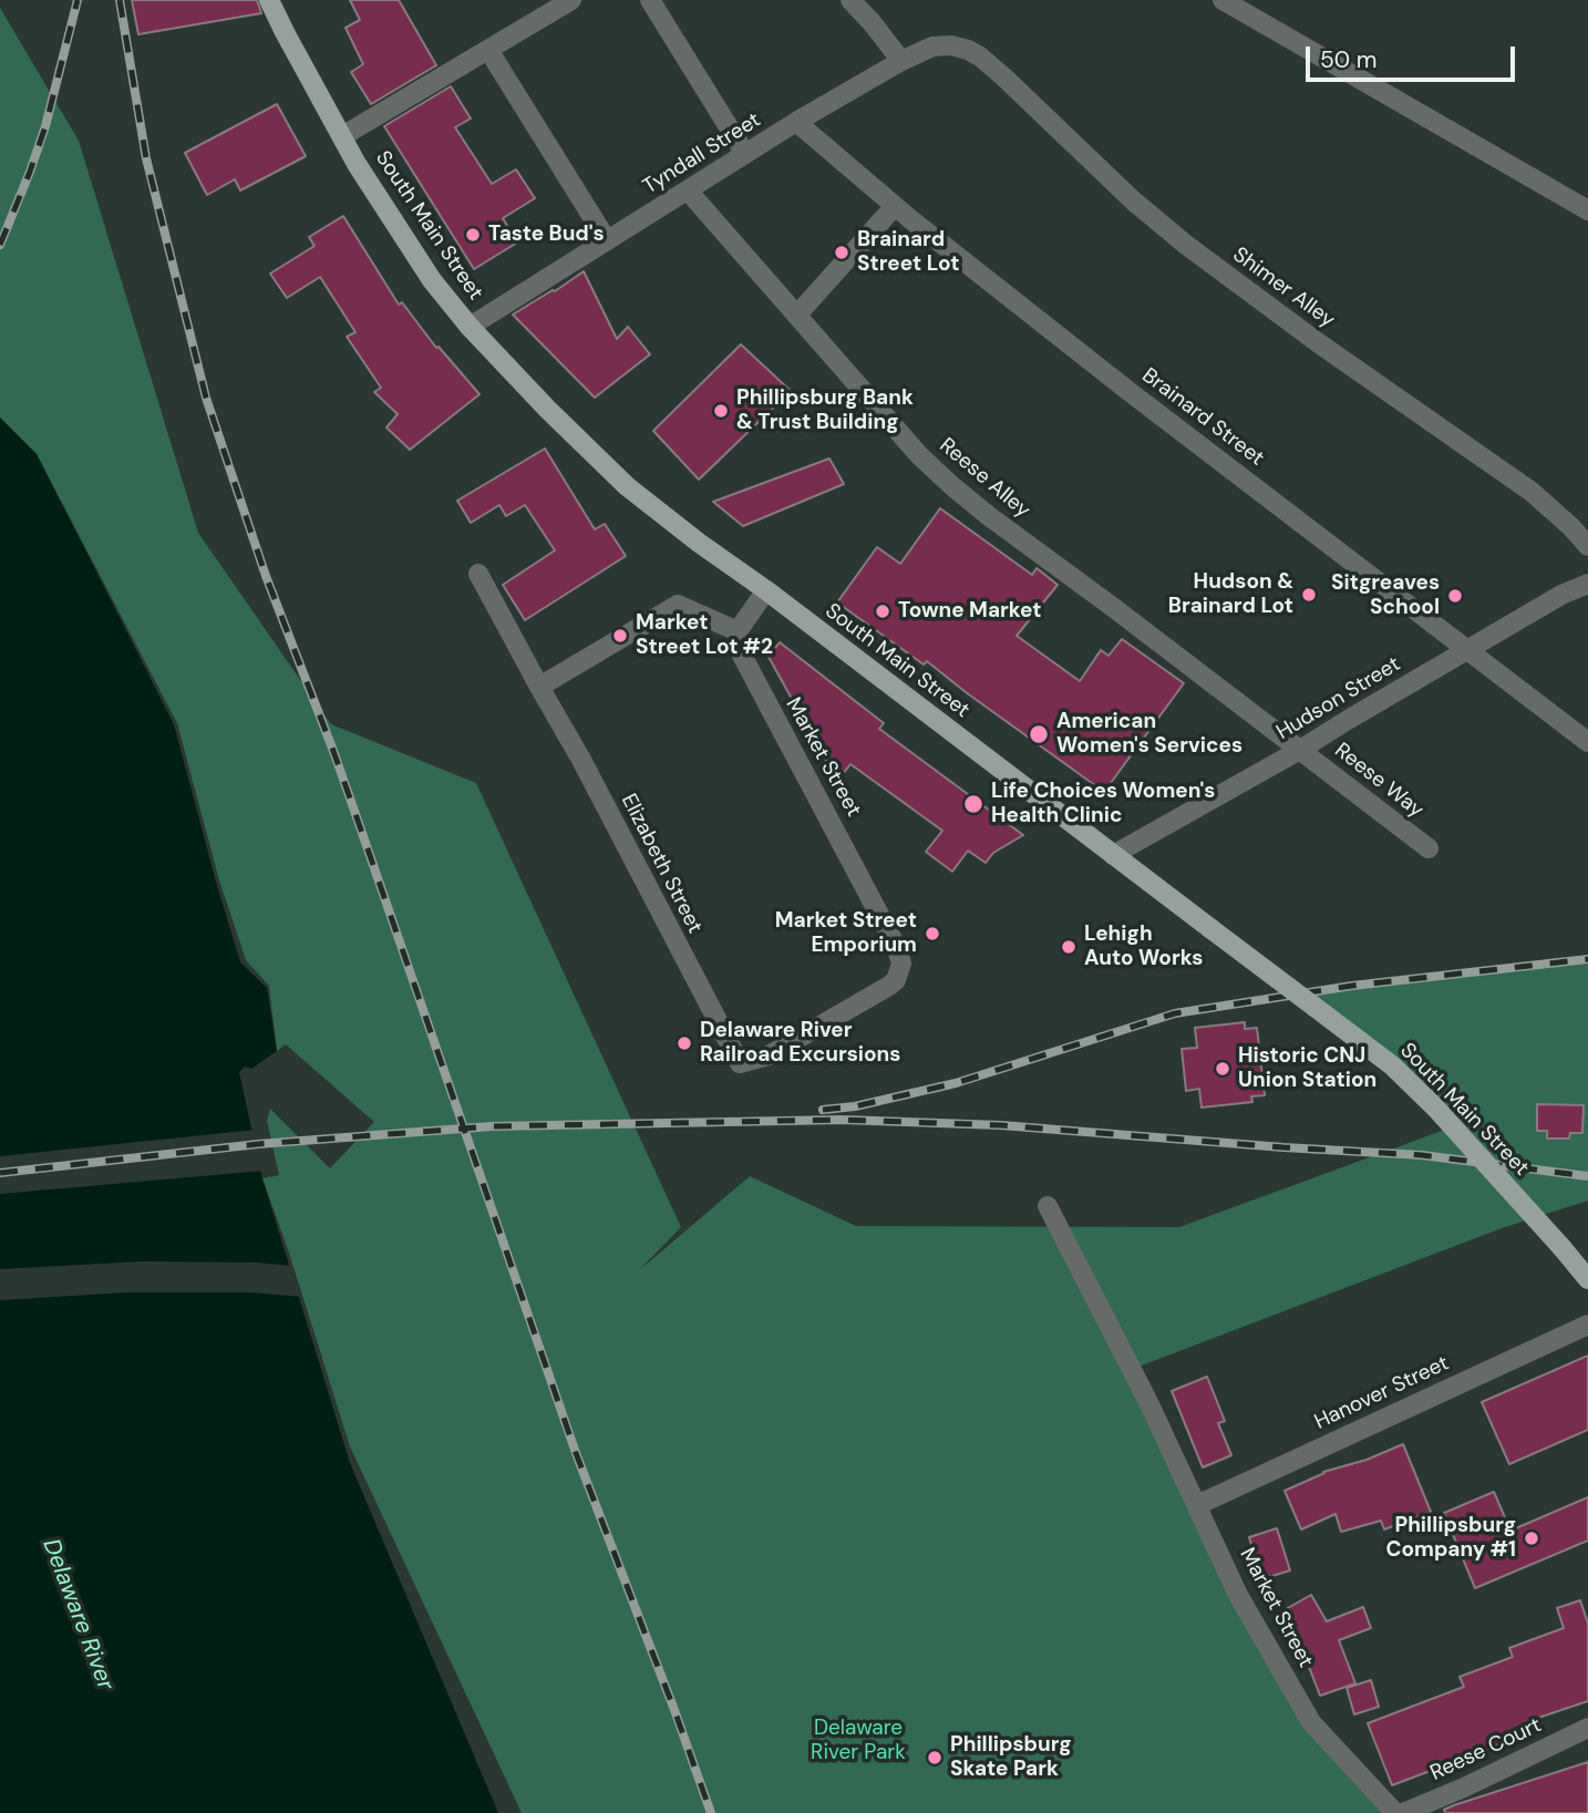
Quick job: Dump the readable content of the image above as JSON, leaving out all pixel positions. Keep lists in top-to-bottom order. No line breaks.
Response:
{"streets":{"main road":["South Main Street"],"street":["Tyndall Street","Shimer Alley","Brainard Street","Reese Alley","Hudson Street","Market Street","Reese Way","Elizabeth Street","Hanover Street","Reese Court"]},"crossings":[["Tyndall Street","South Main Street"],["Tyndall Street","Shimer Alley"],["Tyndall Street","Brainard Street"],["Tyndall Street","Reese Alley"],["South Main Street","Hudson Street"],["Brainard Street","Hudson Street"],["Reese Alley","Hudson Street"],["Reese Alley","Reese Way"],["Hudson Street","Reese Way"],["Market Street","Elizabeth Street"],["Market Street","Hanover Street"]],"water":["Delaware River"],"parks":["Delaware River Park"],"places":["Taste Bud's","Brainard Street Lot","Phillipsburg Bank & Trust Building","Hudson & Brainard Lot","Sitgreaves School","Towne Market","Market Street Lot #2","American Women's Services","Life Choices Women's Health Clinic","Market Street Emporium","Lehigh Auto Works","Delaware River Railroad Excursions","Historic CNJ Union Station","Phillipsburg Company #1","Phillipsburg Skate Park"],"scale_bar":"50 m"}
